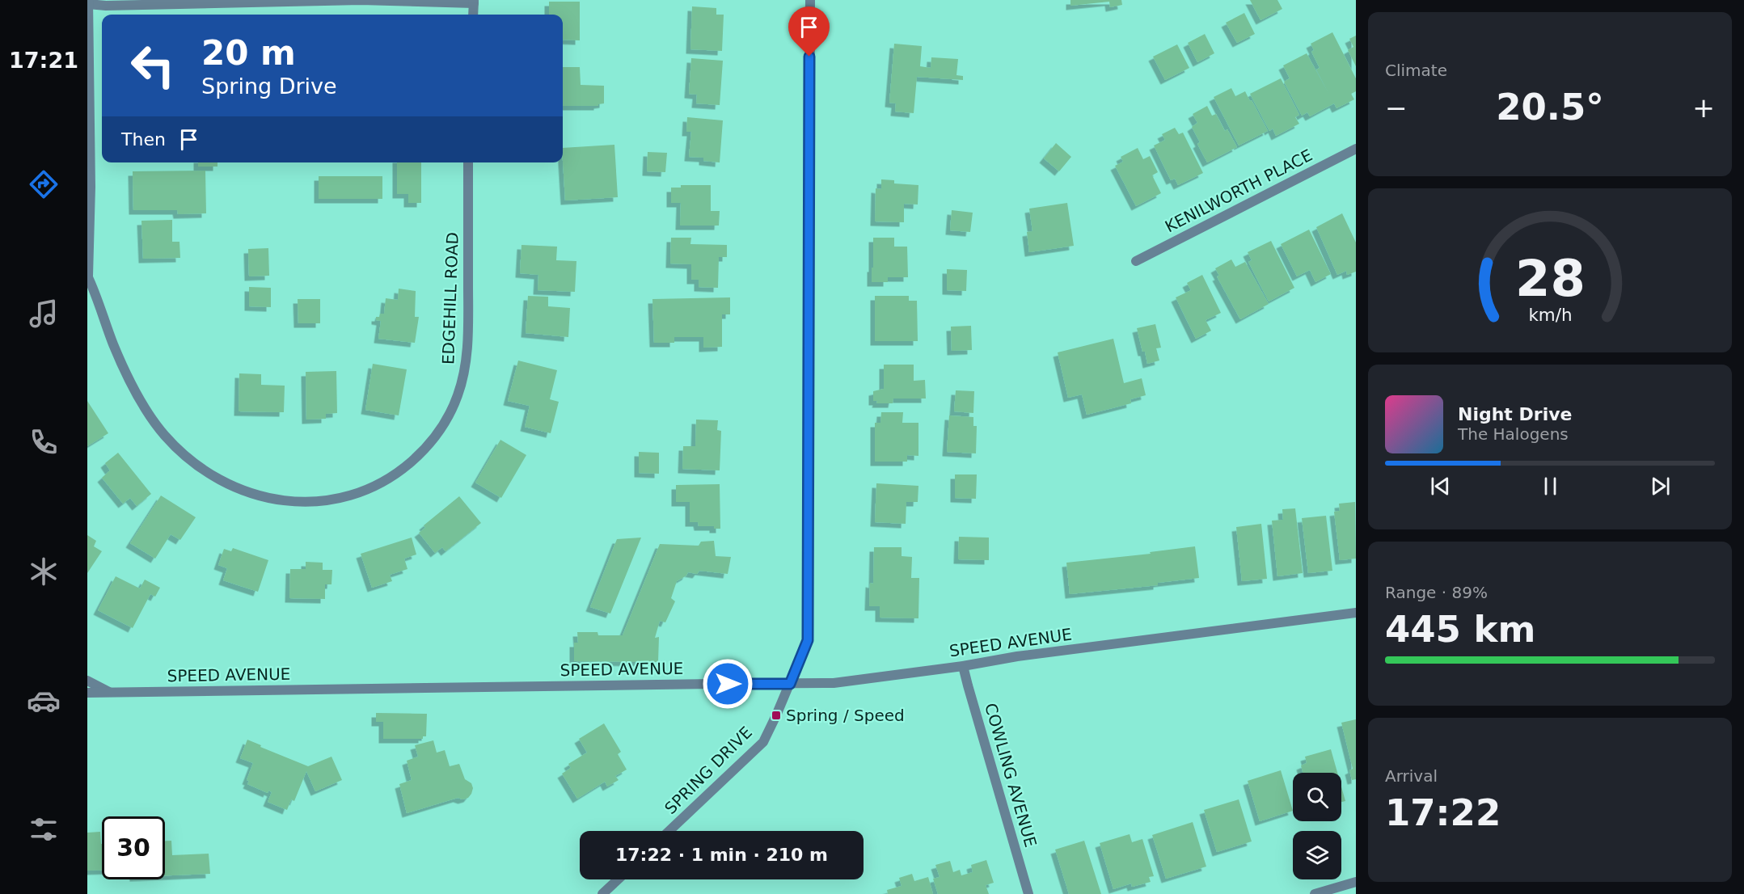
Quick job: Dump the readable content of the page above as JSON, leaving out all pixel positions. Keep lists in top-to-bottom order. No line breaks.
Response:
{"streets":{"street":["KENILWORTH PLACE","EDGEHILL ROAD","SPEED AVENUE","SPRING DRIVE","COWLING AVENUE"]},"crossings":[["SPEED AVENUE","SPRING DRIVE"],["SPEED AVENUE","COWLING AVENUE"]],"places":{"transit":["Spring / Speed"]},"page":{"tabs":"17:21","tile":["Climate",["Range · 89%","445 km"],["Arrival","17:22"]],"turn":["20 m","Spring Drive"],"heat":["−","20.5°","+"],"then":"Then","song":["Night Drive","The Halogens"],"limit":"30","trip":"17:22 · 1 min · 210 m","gauge":["28","km/h"]}}
